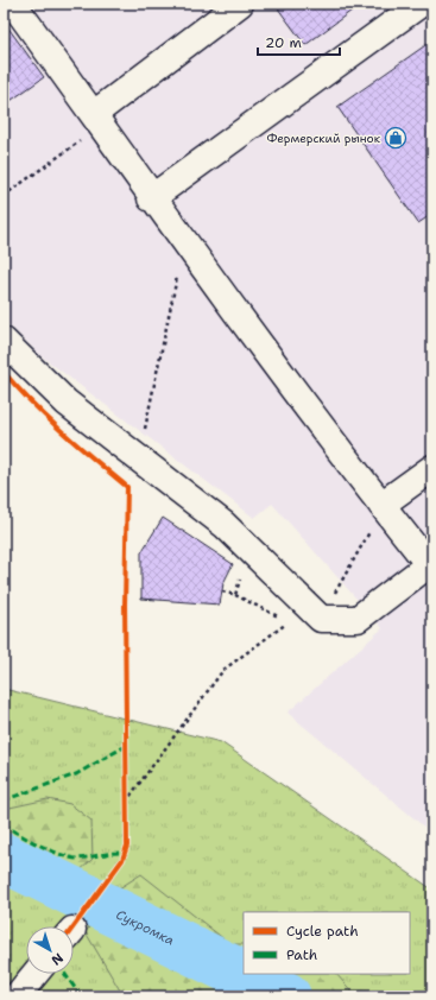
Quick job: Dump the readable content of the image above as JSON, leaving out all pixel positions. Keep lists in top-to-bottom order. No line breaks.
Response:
{"water":["Сукромка"],"places":{"shop":["Фермерский рынок"]},"legend":["Cycle path","Path"],"scale_bar":"20 m","north":"bottom right"}
